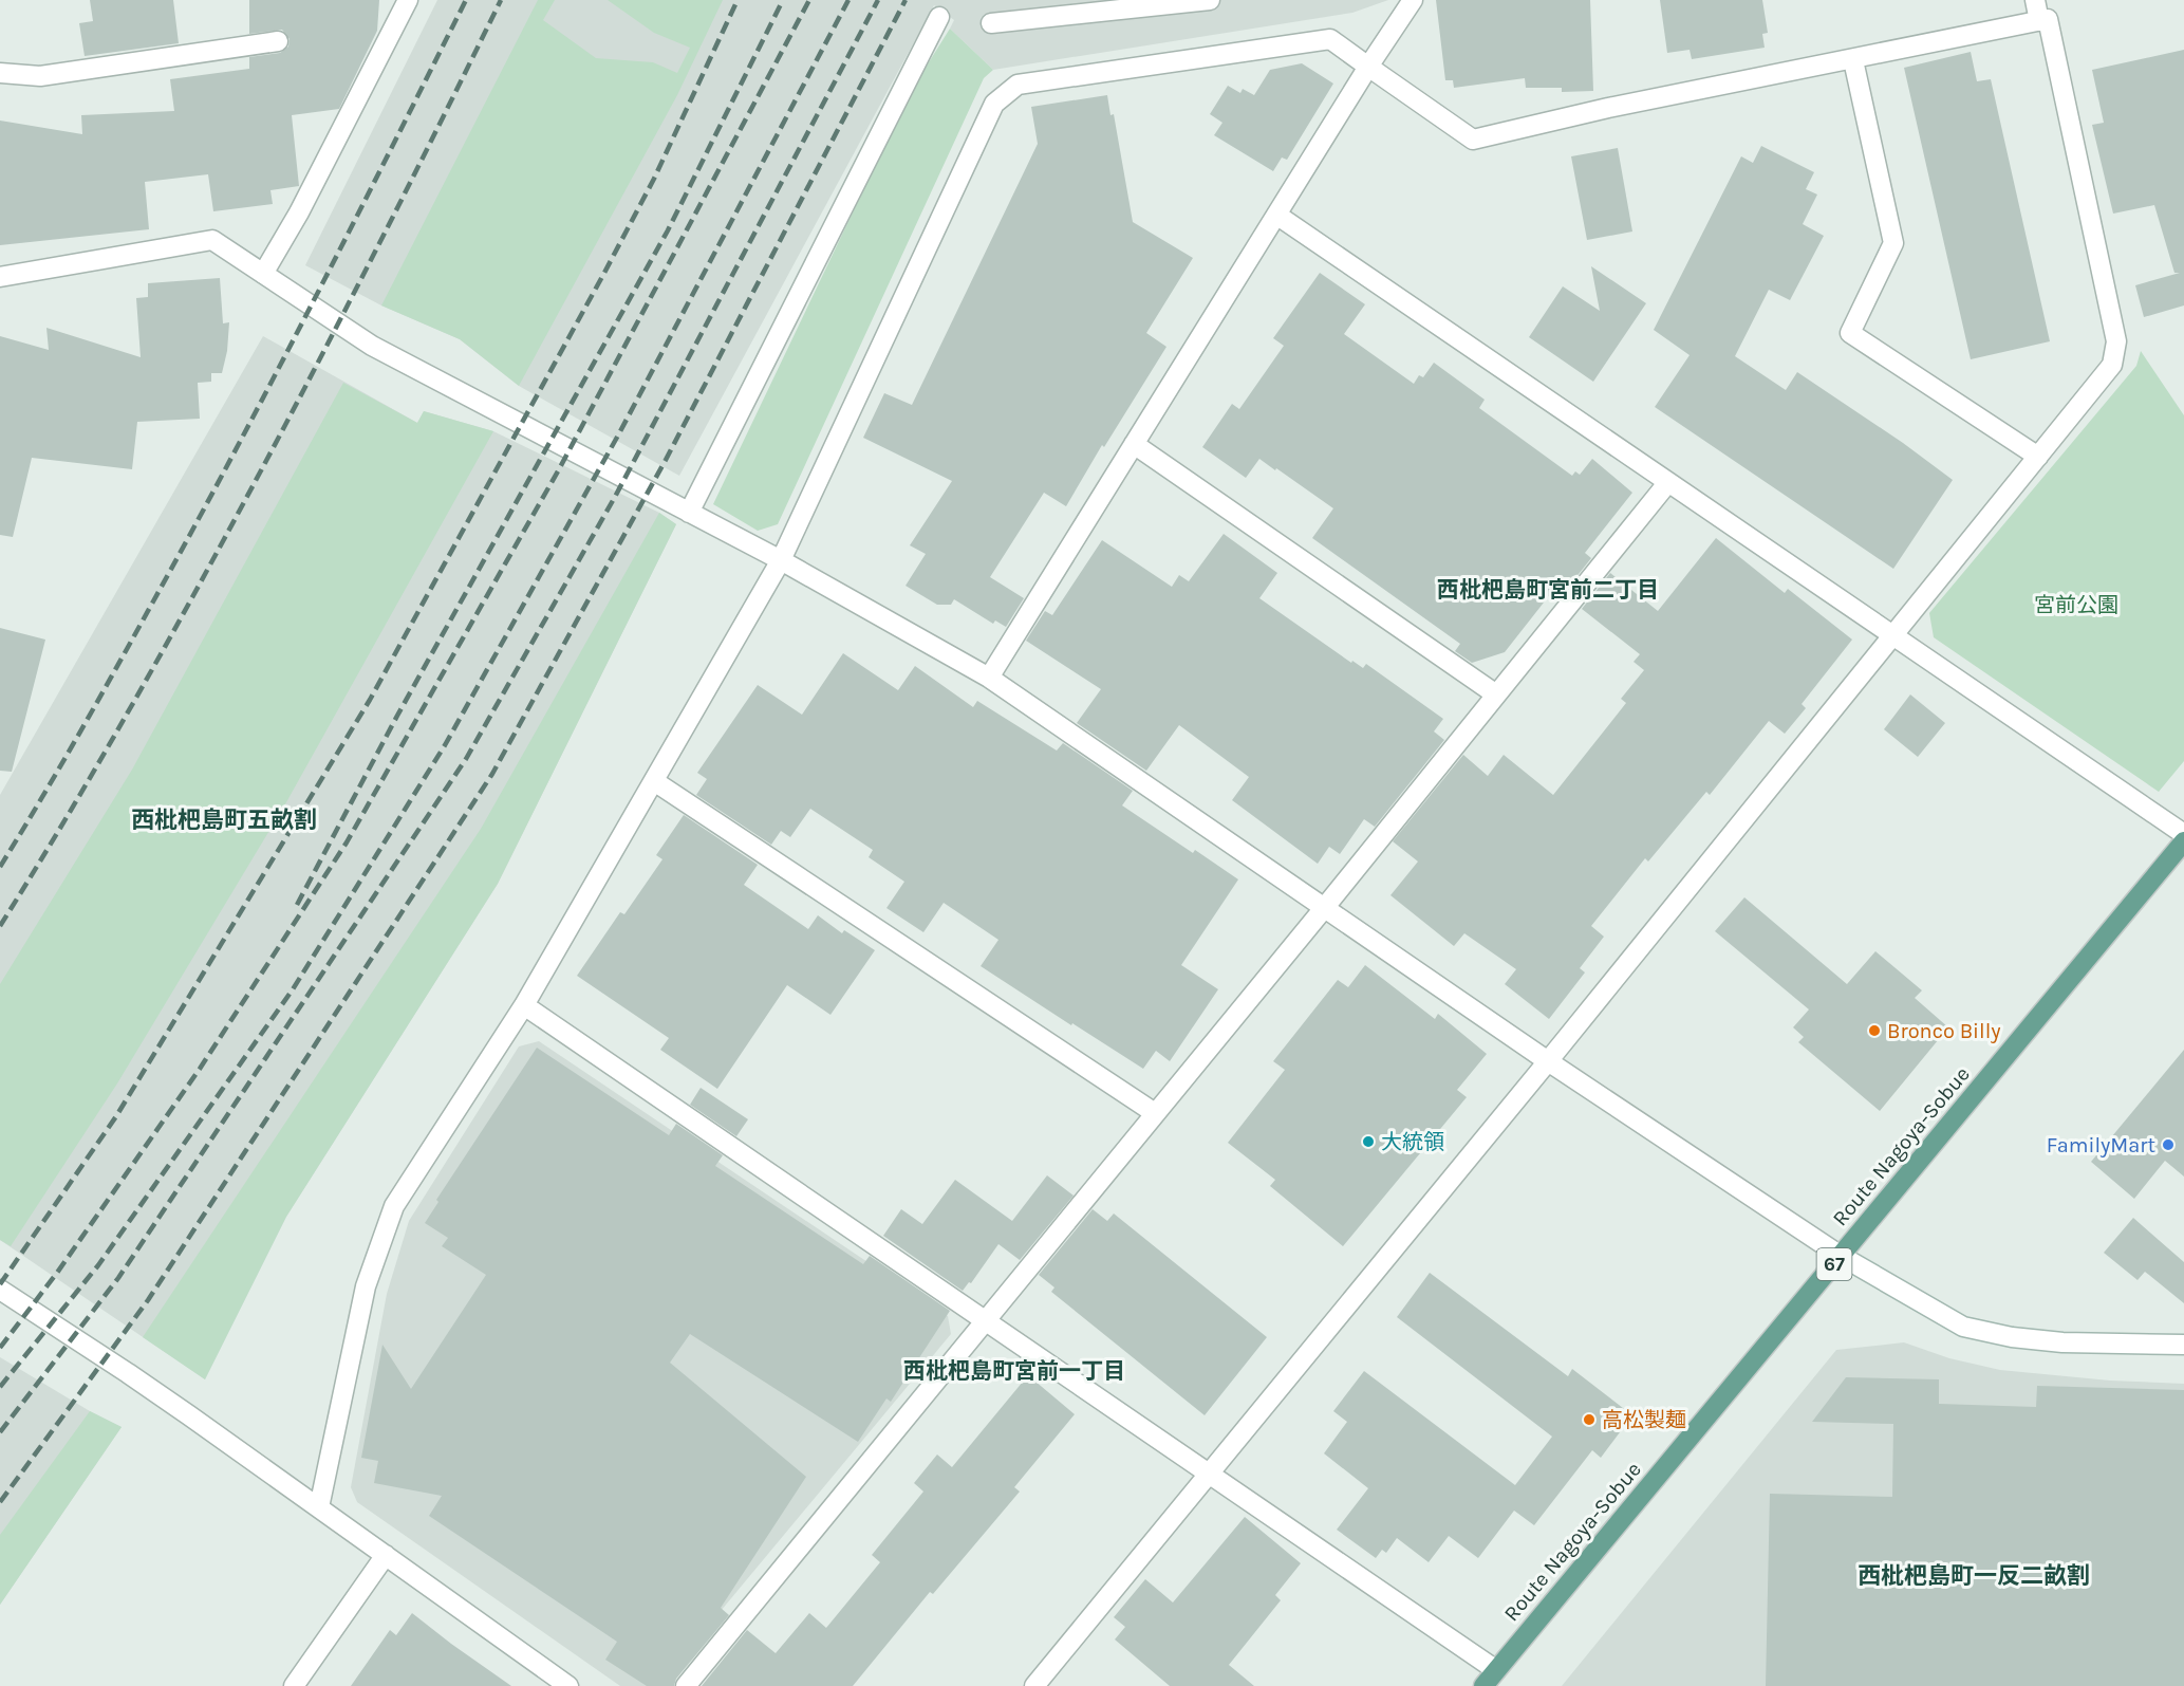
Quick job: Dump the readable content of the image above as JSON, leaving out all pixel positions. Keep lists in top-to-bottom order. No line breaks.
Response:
{"streets":{"main road":["Route Nagoya-Sobue","67"]},"districts":["西枇杷島町宮前二丁目","西枇杷島町五畝割","西枇杷島町宮前一丁目","西枇杷島町一反二畝割"],"parks":["宮前公園"],"places":["Bronco Billy","大統領","FamilyMart","高松製麺"]}
